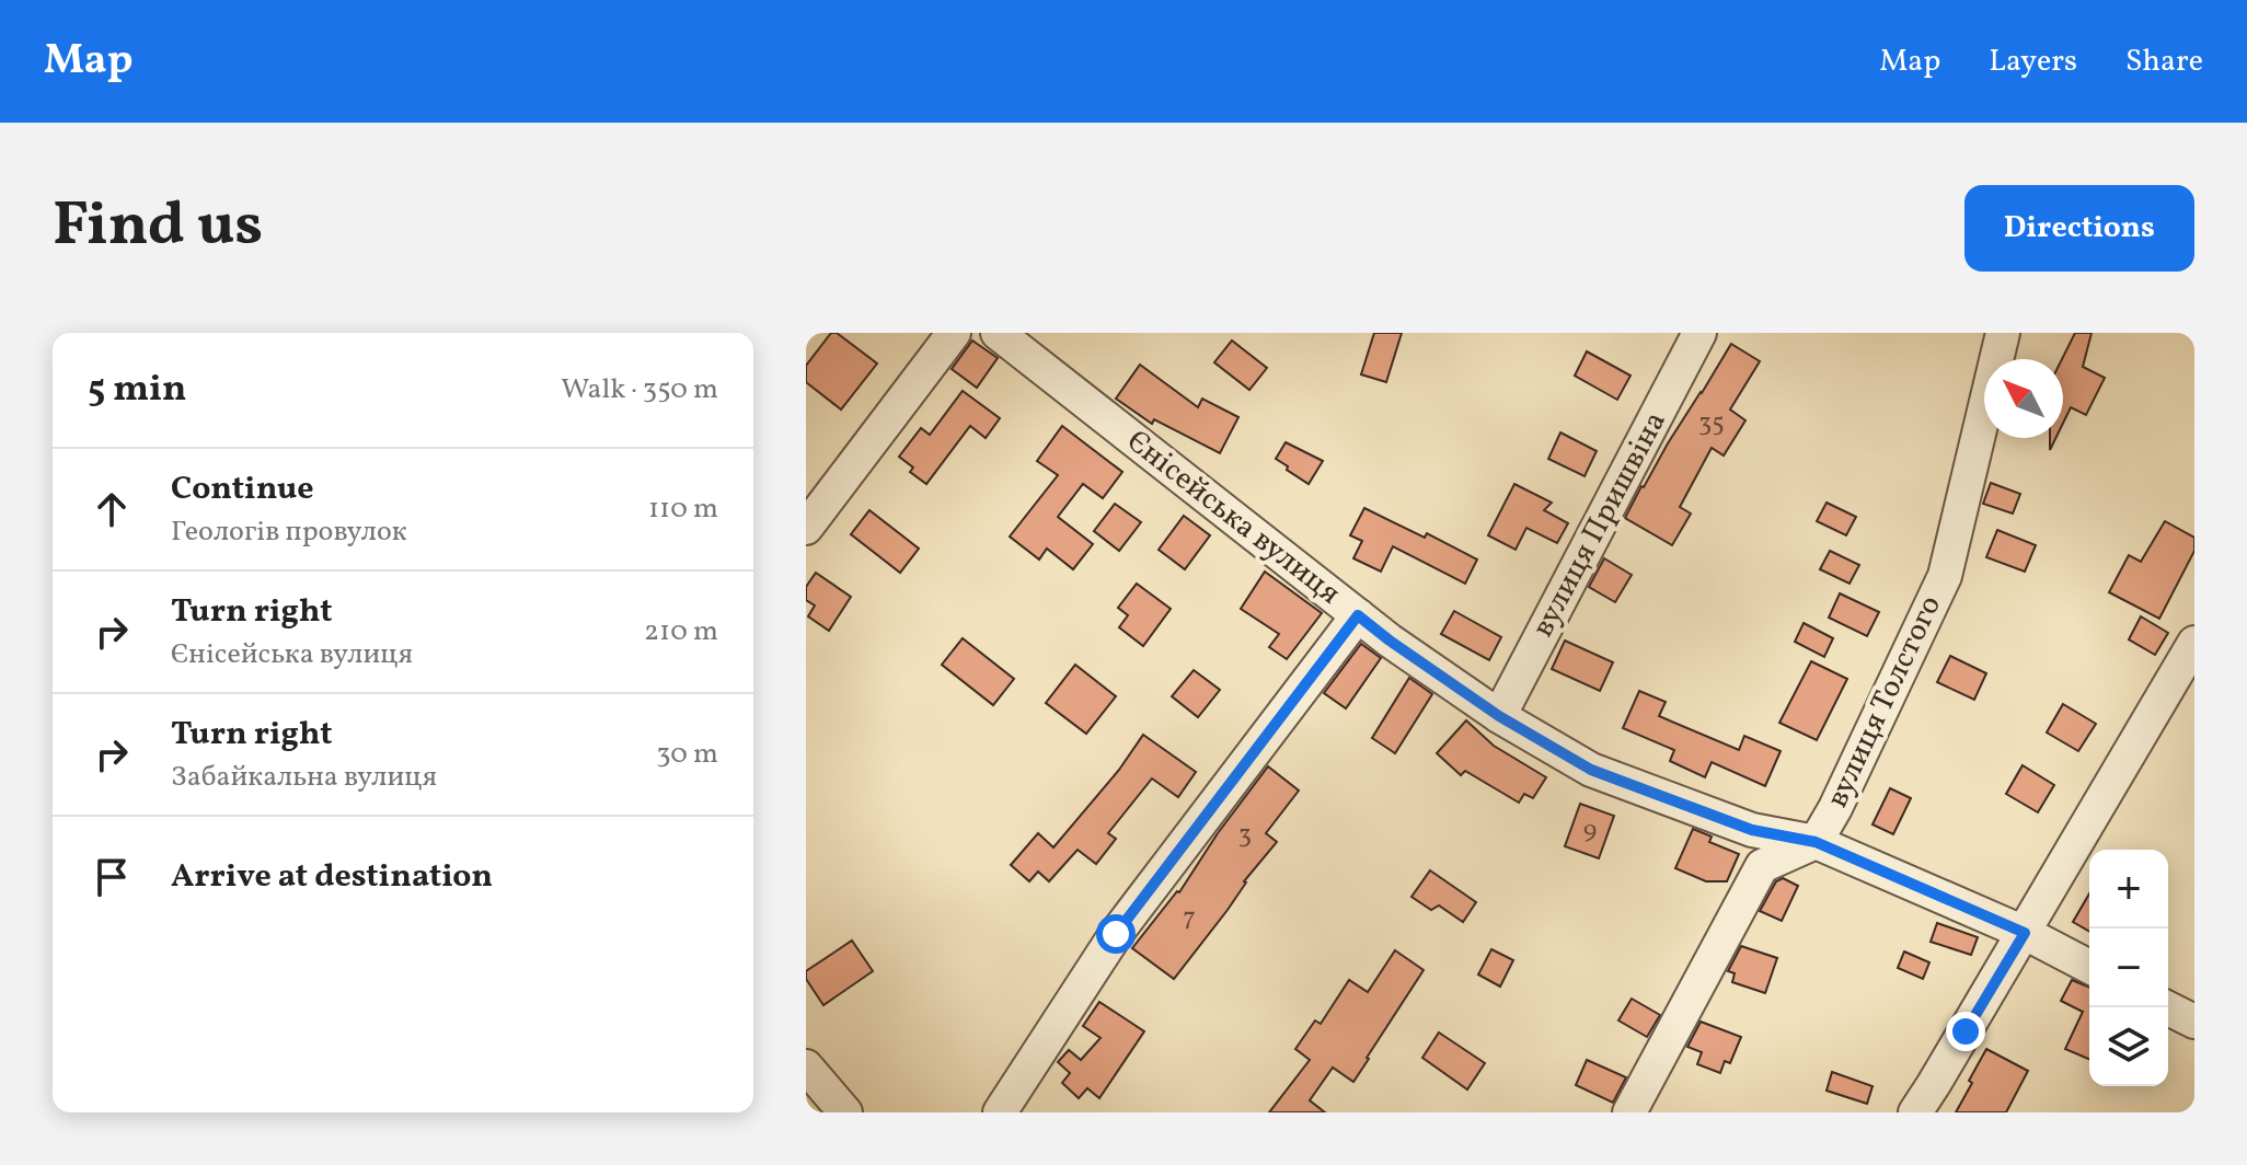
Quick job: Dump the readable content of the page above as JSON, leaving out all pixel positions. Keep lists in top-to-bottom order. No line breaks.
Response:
{"streets":{"street":["Єнісейська вулиця","вулиця Пришвіна","вулиця Толстого"]},"crossings":[["Єнісейська вулиця","вулиця Пришвіна"],["Єнісейська вулиця","вулиця Толстого"]],"house_numbers":["35","9","3","7"],"north":"top left","page":{"header":"Map","nav":["Map","Layers","Share"],"title":"Find us","buttons":"Directions","heading":["5 min","Walk · 350 m"],"list":[["Continue","Геологів провулок","110 m"],["Turn right","Єнісейська вулиця","210 m"],["Turn right","Забайкальна вулиця","30 m"],"Arrive at destination"],"map_buttons":["+","−"]}}
